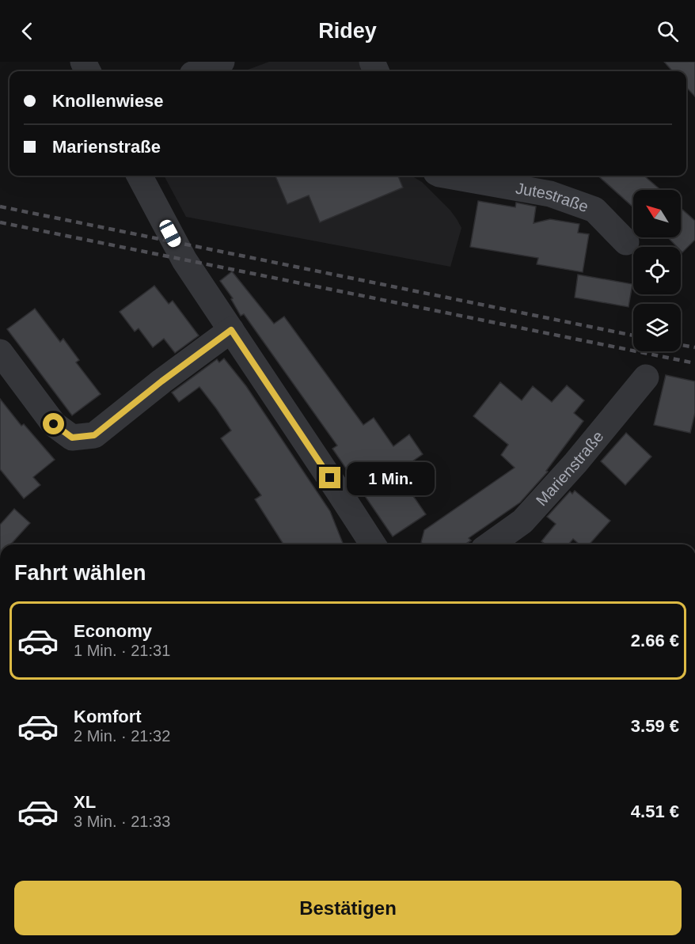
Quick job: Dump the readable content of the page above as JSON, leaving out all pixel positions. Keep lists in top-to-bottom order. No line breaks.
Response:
{"streets":{"street":["Jutestraße","Marienstraße"]},"north":"top left","page":{"header":"Ridey","banner":["Knollenwiese","Marienstraße"],"bubble":"1 Min.","heading":"Fahrt wählen","list":[{"name":"Economy","note":"1 Min. · 21:31","value":"2.66 €"},{"name":"Komfort","note":"2 Min. · 21:32","value":"3.59 €"},{"name":"XL","note":"3 Min. · 21:33","value":"4.51 €"}],"buttons":"Bestätigen"}}
